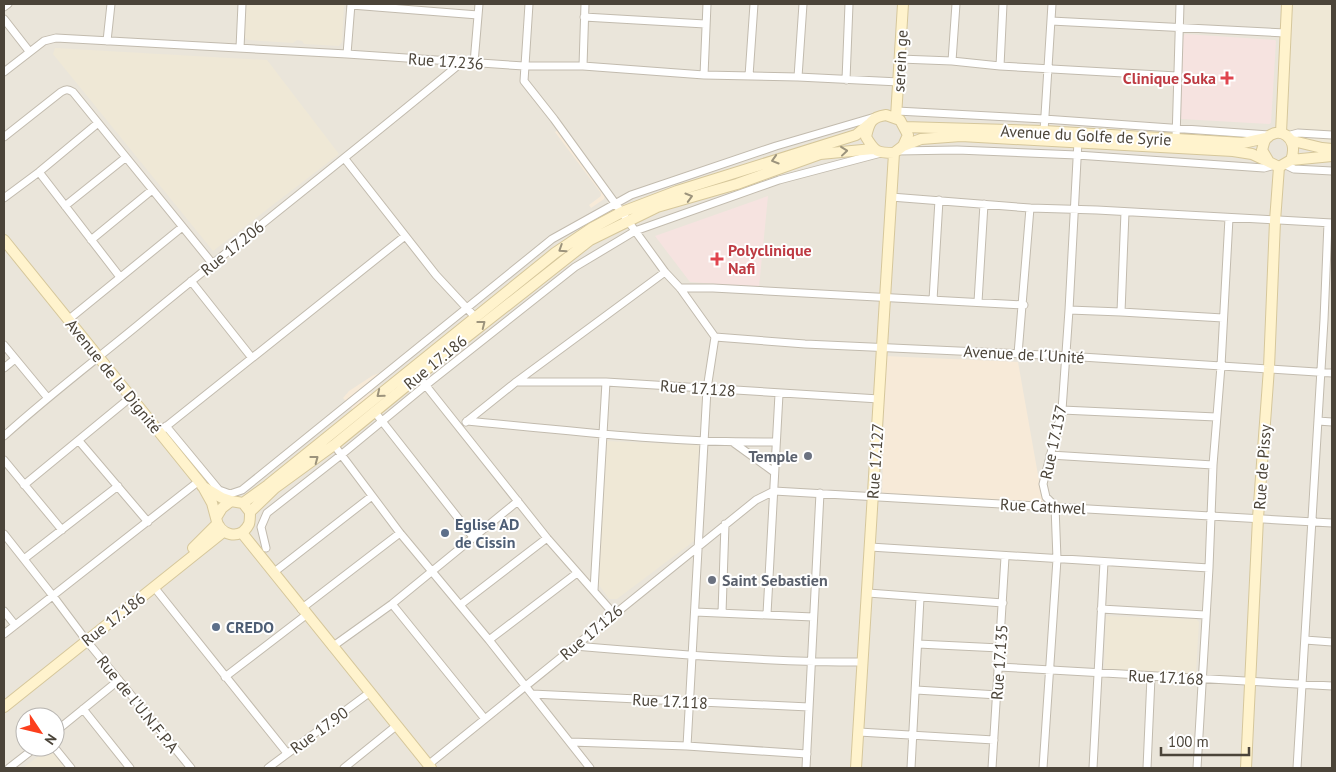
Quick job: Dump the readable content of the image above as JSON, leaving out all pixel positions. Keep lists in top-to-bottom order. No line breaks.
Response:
{"streets":{"main road":["serein ge","Avenue du Golfe de Syrie","Rue 17.186","Avenue de la Dignité","Rue 17.127","Rue de Pissy"],"street":["Rue 17.236","Rue 17.206","Avenue de l´Unité","Rue 17.128","Rue 17.137","Rue Cathwel","Rue 17.126","Rue 17.135","Rue 17.168","Rue 17.118","Rue de l'U.N.F.P.A","Rue 17.90"]},"crossings":[["Rue 17.236","serein ge"],["Rue 17.236","Rue 17.206"],["serein ge","Avenue du Golfe de Syrie"],["serein ge","Rue 17.127"],["Avenue du Golfe de Syrie","Rue 17.127"],["Rue 17.206","Avenue de la Dignité"],["Avenue de l´Unité","Rue 17.137"],["Avenue de l´Unité","Rue 17.127"],["Avenue de l´Unité","Rue de Pissy"],["Rue 17.186","Avenue de la Dignité"],["Rue 17.186","Rue de l'U.N.F.P.A"],["Rue 17.128","Rue 17.127"],["Rue 17.137","Rue Cathwel"],["Rue 17.137","Rue 17.168"],["Rue 17.127","Rue Cathwel"],["Rue de Pissy","Rue Cathwel"],["Rue de Pissy","Rue 17.168"],["Rue Cathwel","Rue 17.126"],["Rue 17.135","Rue 17.168"]],"places":{"health":["Clinique Suka","Polyclinique Nafi"],"other":["Temple","Eglise AD de Cissin","Saint Sebastien","CREDO"]},"scale_bar":"100 m","north":"bottom right"}
